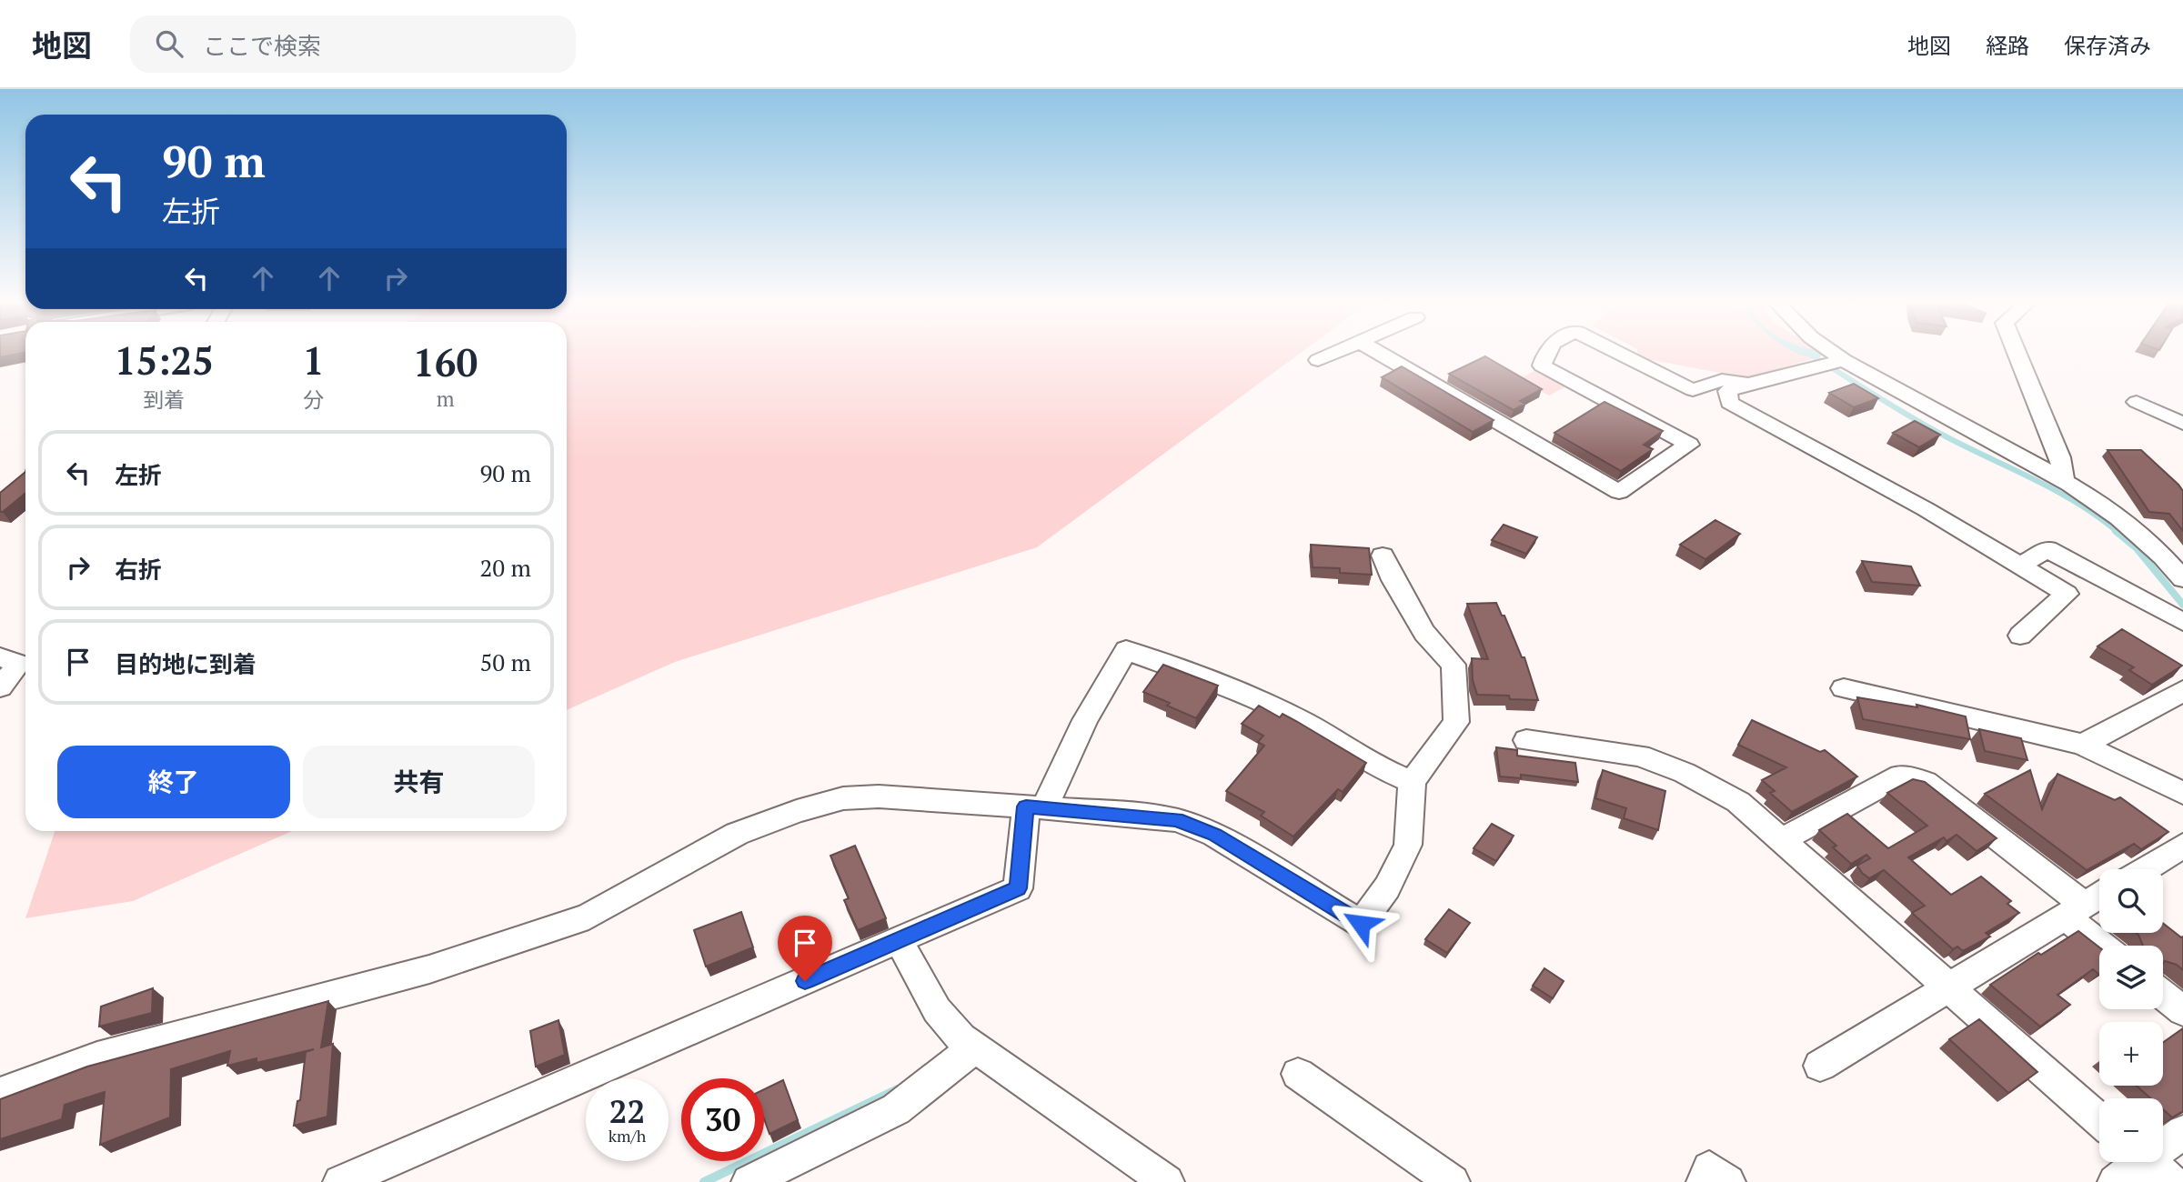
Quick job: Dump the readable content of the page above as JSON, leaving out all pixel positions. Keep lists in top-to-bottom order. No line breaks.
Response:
{"page":{"header":"地図","search":"ここで検索","nav":["地図","経路","保存済み"],"turn":["90 m","左折"],"eta":["15:25","到着","1","分","160","m"],"list":[{"name":"左折","value":"90 m"},{"name":"右折","value":"20 m"},{"name":"目的地に到着","value":"50 m"}],"buttons":["終了","共有"],"map_buttons":["+","−"],"speed":"22 km/h","limit":"30"}}
